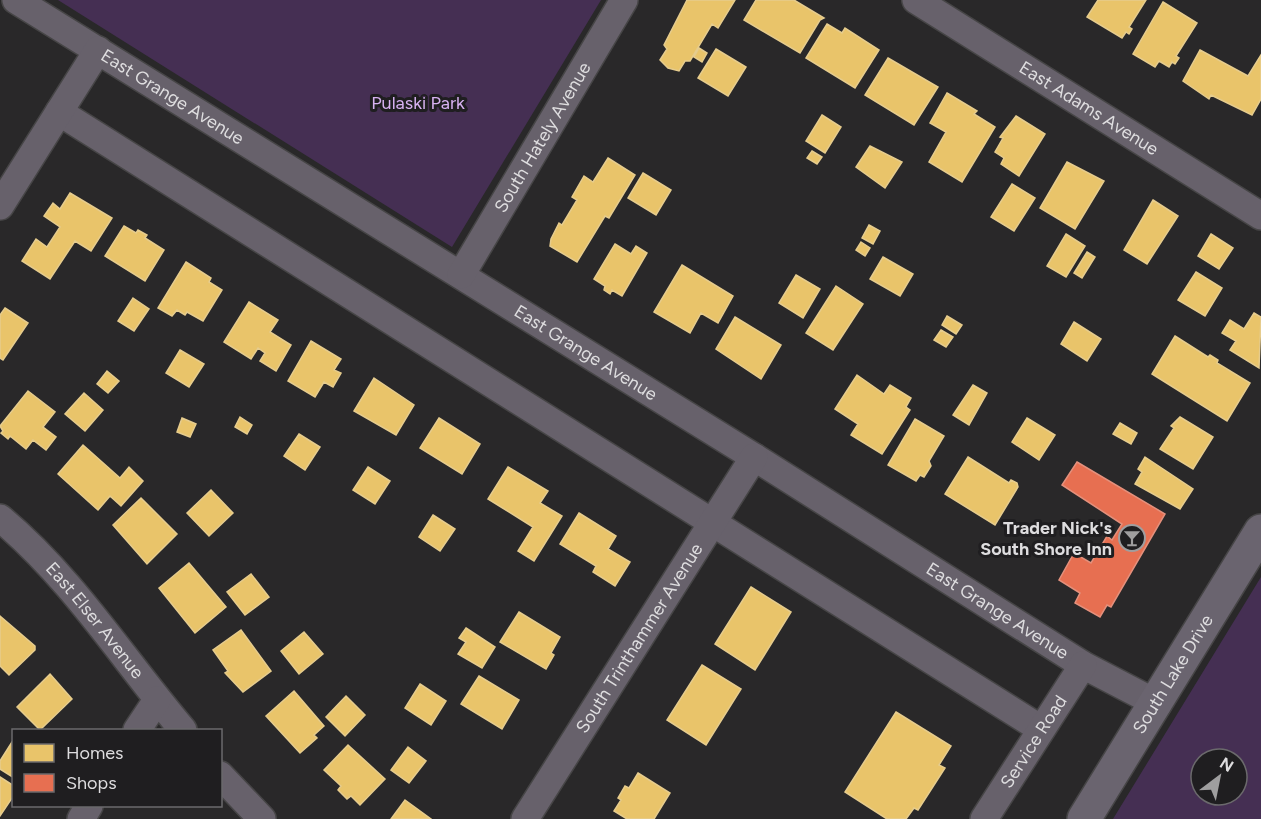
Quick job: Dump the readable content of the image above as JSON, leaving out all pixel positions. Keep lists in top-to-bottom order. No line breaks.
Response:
{"streets":{"main road":["South Lake Drive"],"street":["East Grange Avenue","East Adams Avenue","South Hately Avenue","East Elser Avenue","South Trinthammer Avenue","Service Road"]},"crossings":[["East Grange Avenue","South Hately Avenue"],["East Grange Avenue","South Trinthammer Avenue"],["East Grange Avenue","South Lake Drive"],["East Grange Avenue","Service Road"]],"parks":["Pulaski Park"],"places":{"bar":["Trader Nick's South Shore Inn"]},"legend":["Homes","Shops"],"north":"top right"}
